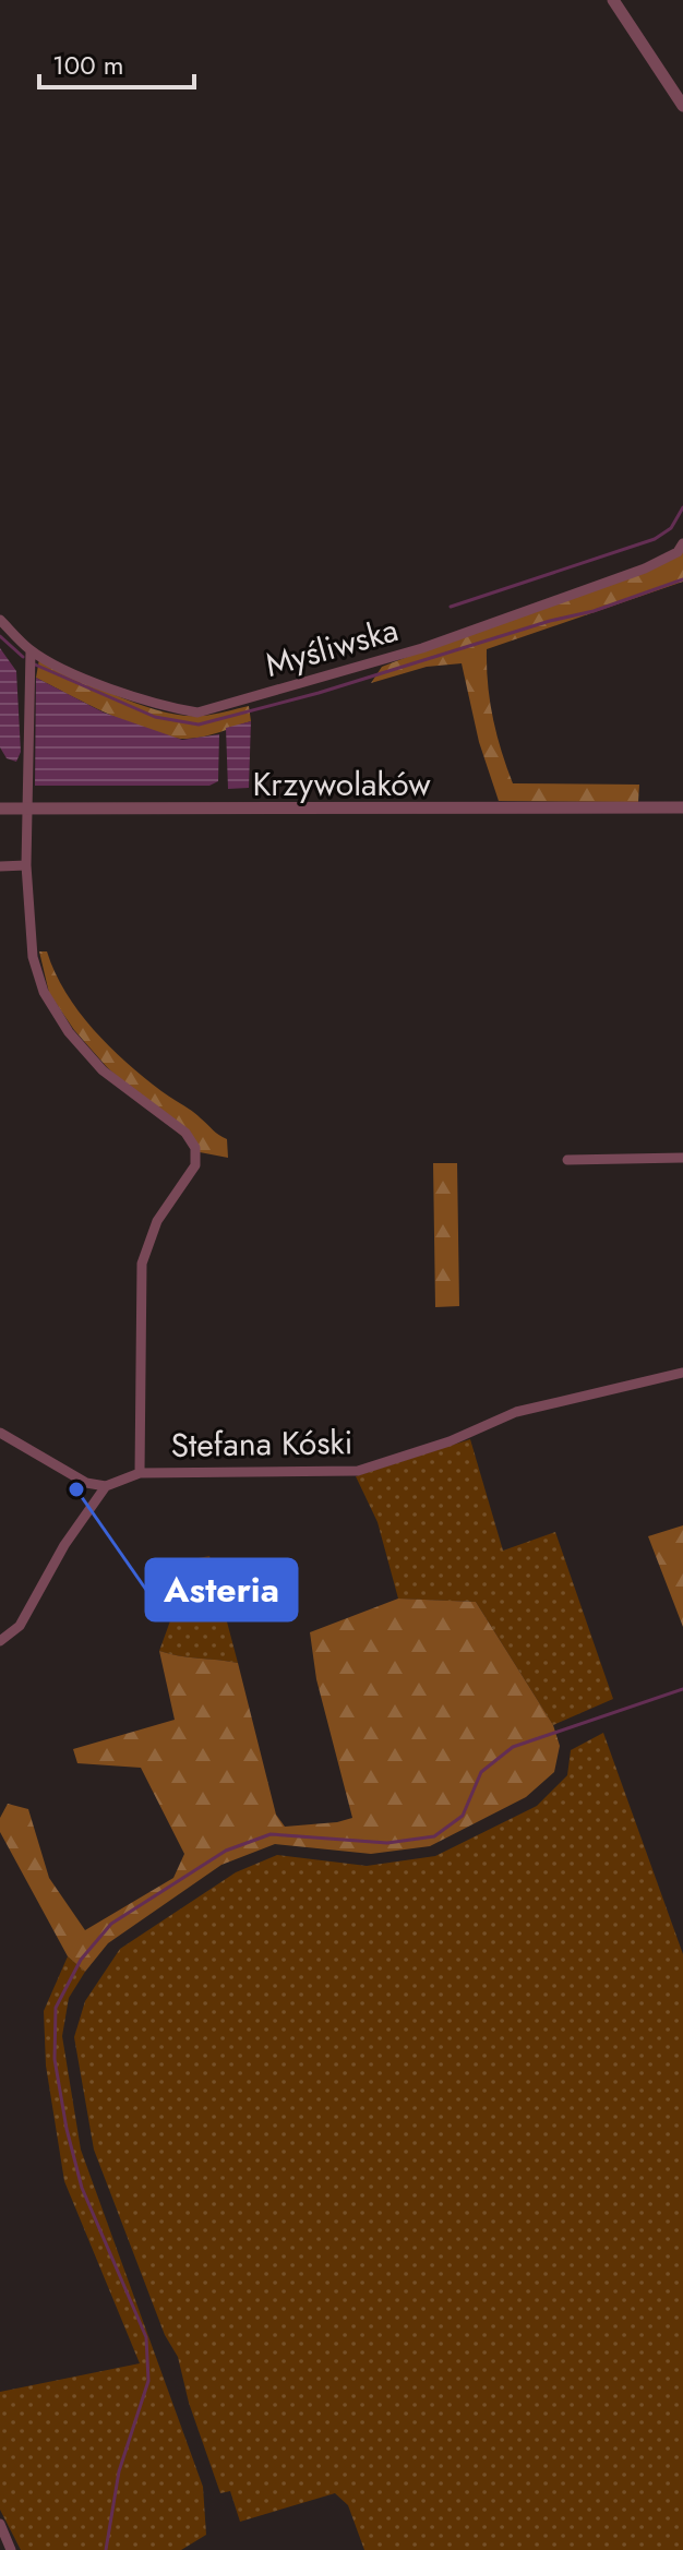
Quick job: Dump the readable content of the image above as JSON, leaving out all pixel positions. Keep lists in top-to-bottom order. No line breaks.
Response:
{"streets":{"street":["Myśliwska","Krzywolaków","Stefana Kóski"]},"places":["Asteria"],"scale_bar":"100 m"}
